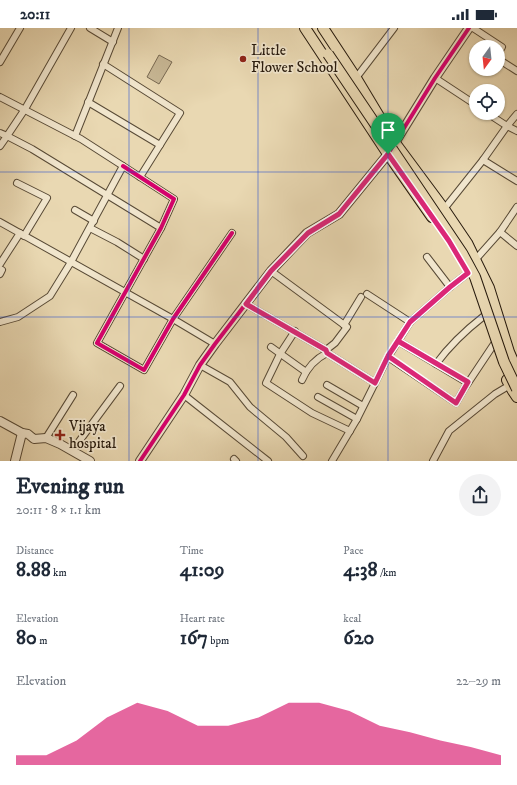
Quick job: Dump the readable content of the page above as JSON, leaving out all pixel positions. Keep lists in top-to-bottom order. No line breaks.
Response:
{"places":{"other":["Little Flower School"],"health":["Vijaya hospital"]},"north":"bottom","page":{"status":"20:11","heading":["Evening run","20:11 · 8 × 1.1 km"],"stats":[["Distance","8.88 km"],["Time","41:09"],["Pace","4:38 /km"],["Elevation","80 m"],["Heart rate","167 bpm"],["kcal","620"]],"chart":["Elevation","22–29 m"]}}
